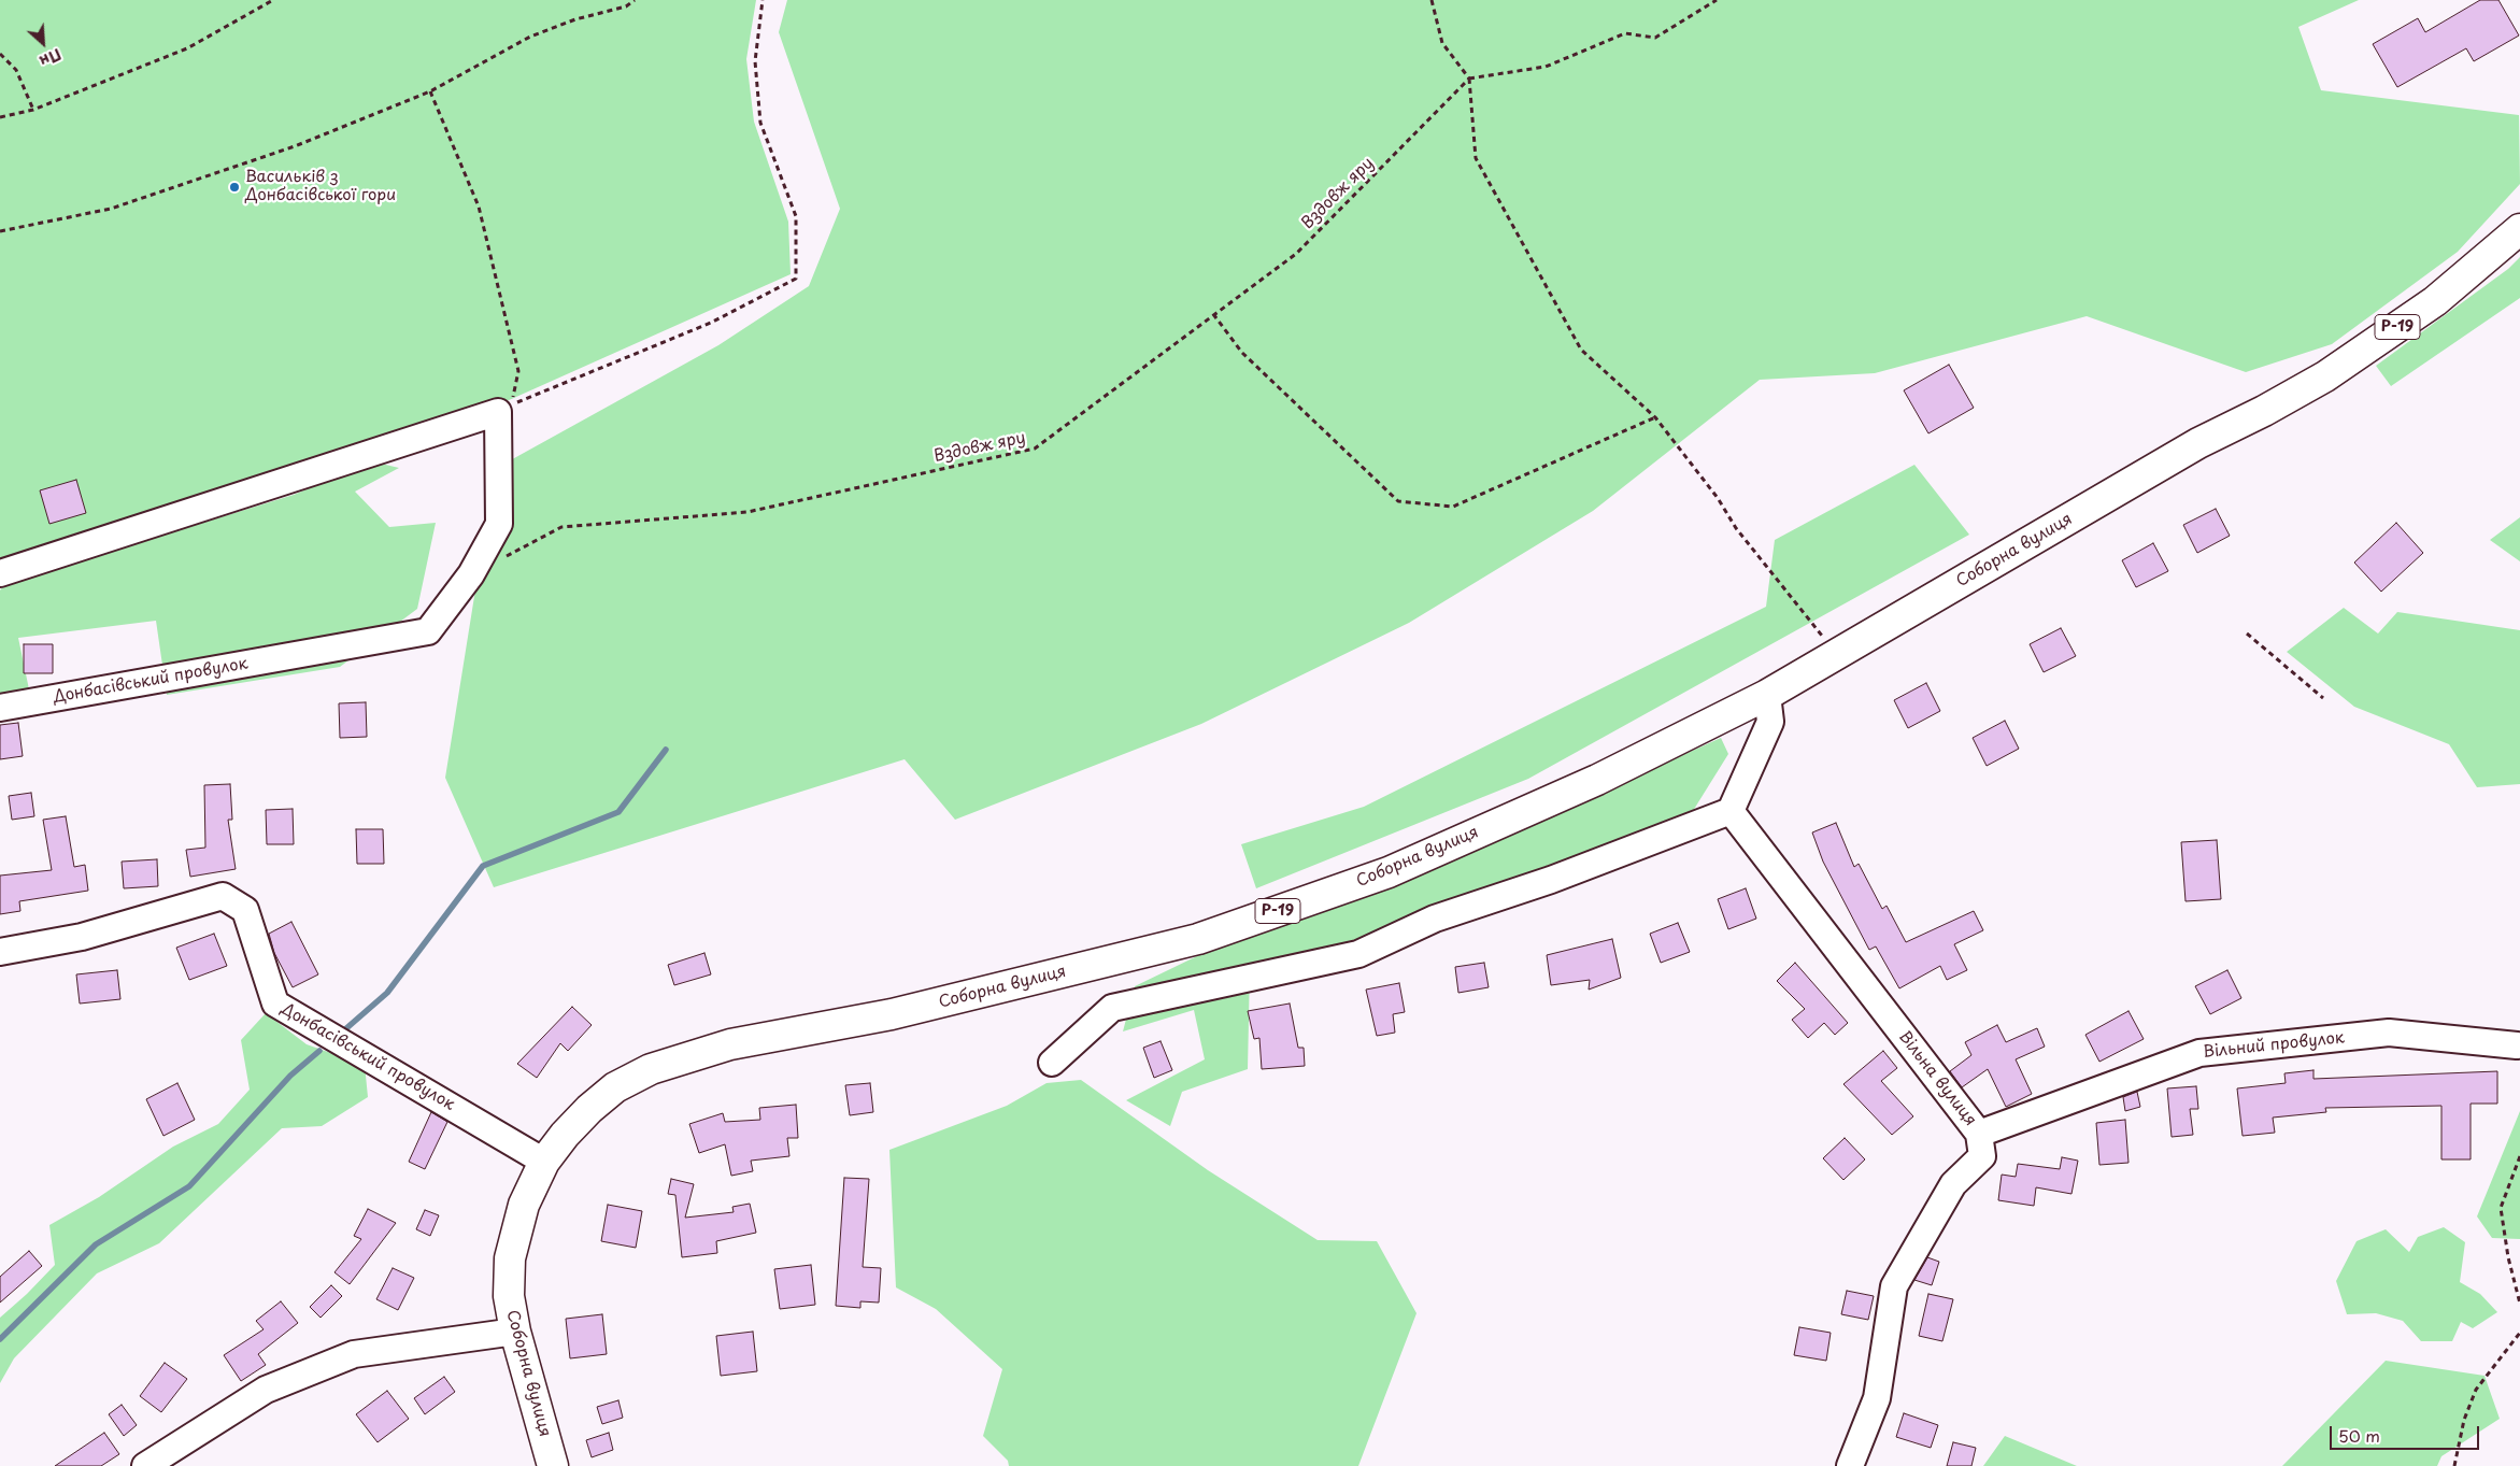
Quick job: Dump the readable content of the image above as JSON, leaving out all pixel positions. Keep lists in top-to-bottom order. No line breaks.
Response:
{"streets":{"main road":["Р-19","Соборна вулиця"],"street":["Донбасівський провулок","Вільний провулок","Вільна вулиця"],"path":["Вздовж яру"]},"crossings":[["Вздовж яру","Донбасівський провулок"],["Соборна вулиця","Донбасівський провулок"],["Вільний провулок","Вільна вулиця"]],"places":["Васильків з Донбасівської гори"],"scale_bar":"50 m","north":"bottom right"}
